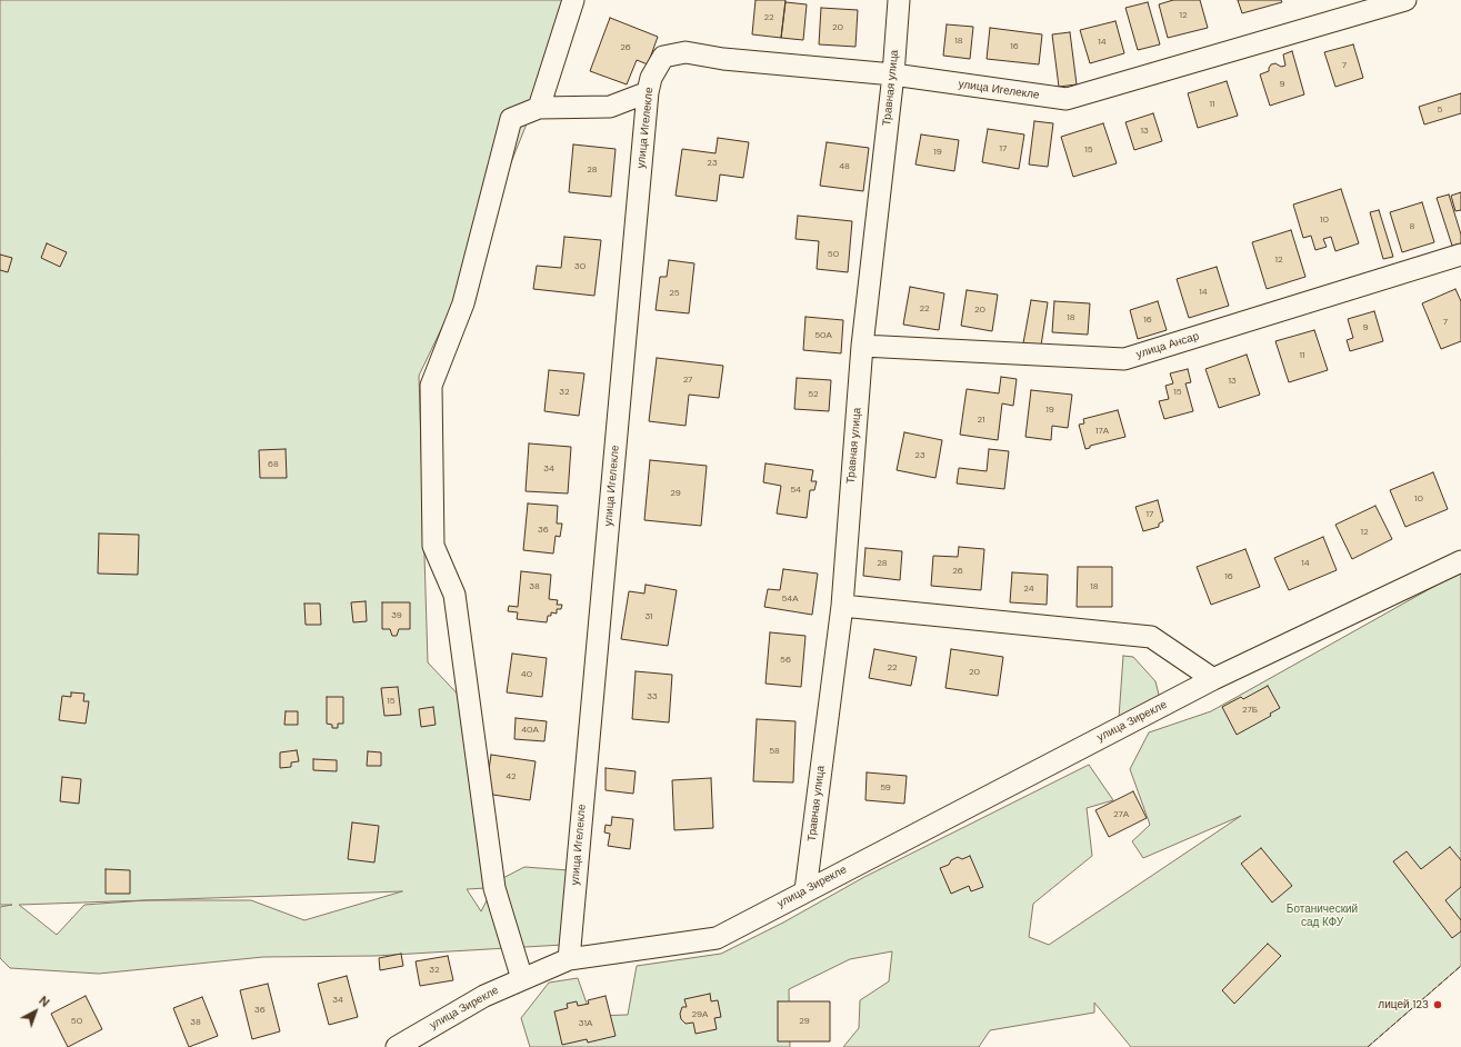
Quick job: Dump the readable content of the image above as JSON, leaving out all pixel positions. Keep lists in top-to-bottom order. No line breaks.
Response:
{"streets":{"street":["Травная улица","улица Игелекле","улица Ансар","улица Зирекле"]},"crossings":[["Травная улица","улица Игелекле"],["Травная улица","улица Ансар"],["Травная улица","улица Зирекле"],["улица Игелекле","улица Зирекле"]],"parks":["Ботанический сад КФУ"],"places":["лицей 123"],"house_numbers":["12","22","20","18","14","16","26","7","9","11","5","13","17","15","19","23","48","28","10","8","50","12","30","14","25","22","20","18","16","7","9","50А","11","27","13","32","15","52","19","21","17А","23","68","34","54","29","10","17","36","12","28","14","26","16","38","18","24","54А","39","31","56","22","20","40","33","15","27Б","40А","58","42","59","27А","32","34","36","29А","50","29","38","31А"],"north":"top right"}
